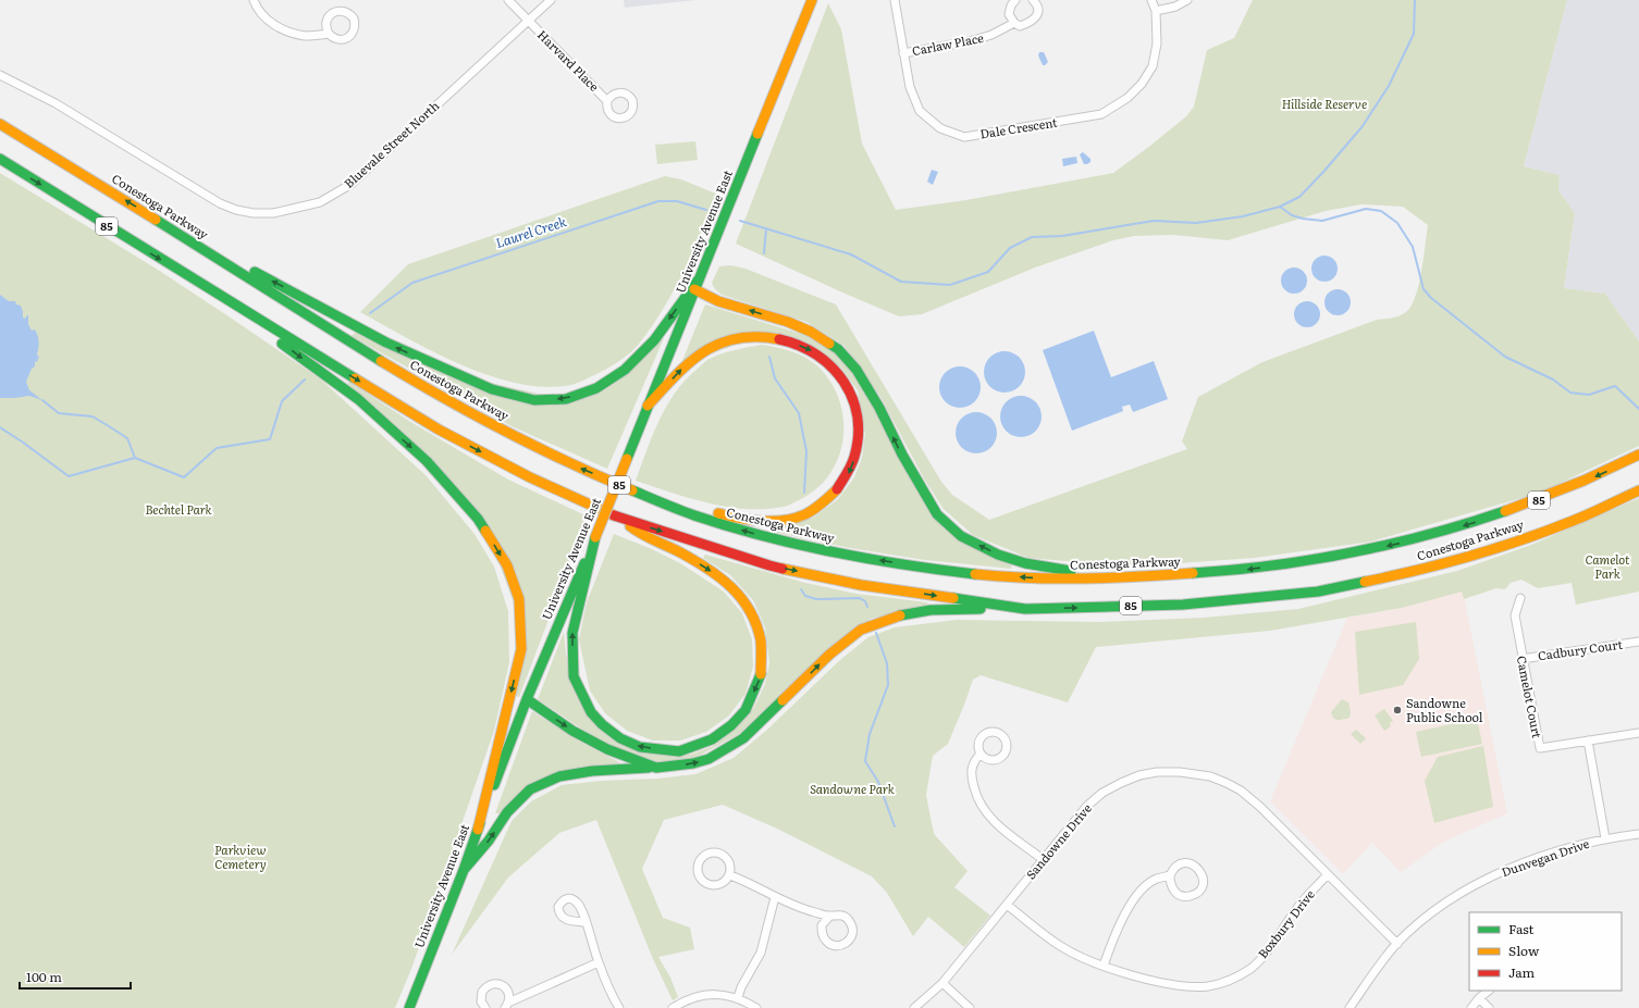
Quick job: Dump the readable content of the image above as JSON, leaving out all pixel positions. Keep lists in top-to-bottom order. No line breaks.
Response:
{"streets":{"main road":["Conestoga Parkway","85","University Avenue East"],"street":["Carlaw Place","Harvard Place","Dale Crescent","Bluevale Street North","Cadbury Court","Camelot Court","Sandowne Drive","Dunvegan Drive","Boxbury Drive"]},"crossings":[["Carlaw Place","Dale Crescent"],["Harvard Place","Bluevale Street North"],["Cadbury Court","Camelot Court"],["Sandowne Drive","Dunvegan Drive"],["Sandowne Drive","Boxbury Drive"]],"water":["Laurel Creek"],"parks":["Hillside Reserve","Bechtel Park","Camelot Park","Sandowne Park","Parkview Cemetery"],"places":["Sandowne Public School"],"legend":["Fast","Slow","Jam"],"scale_bar":"100 m"}
